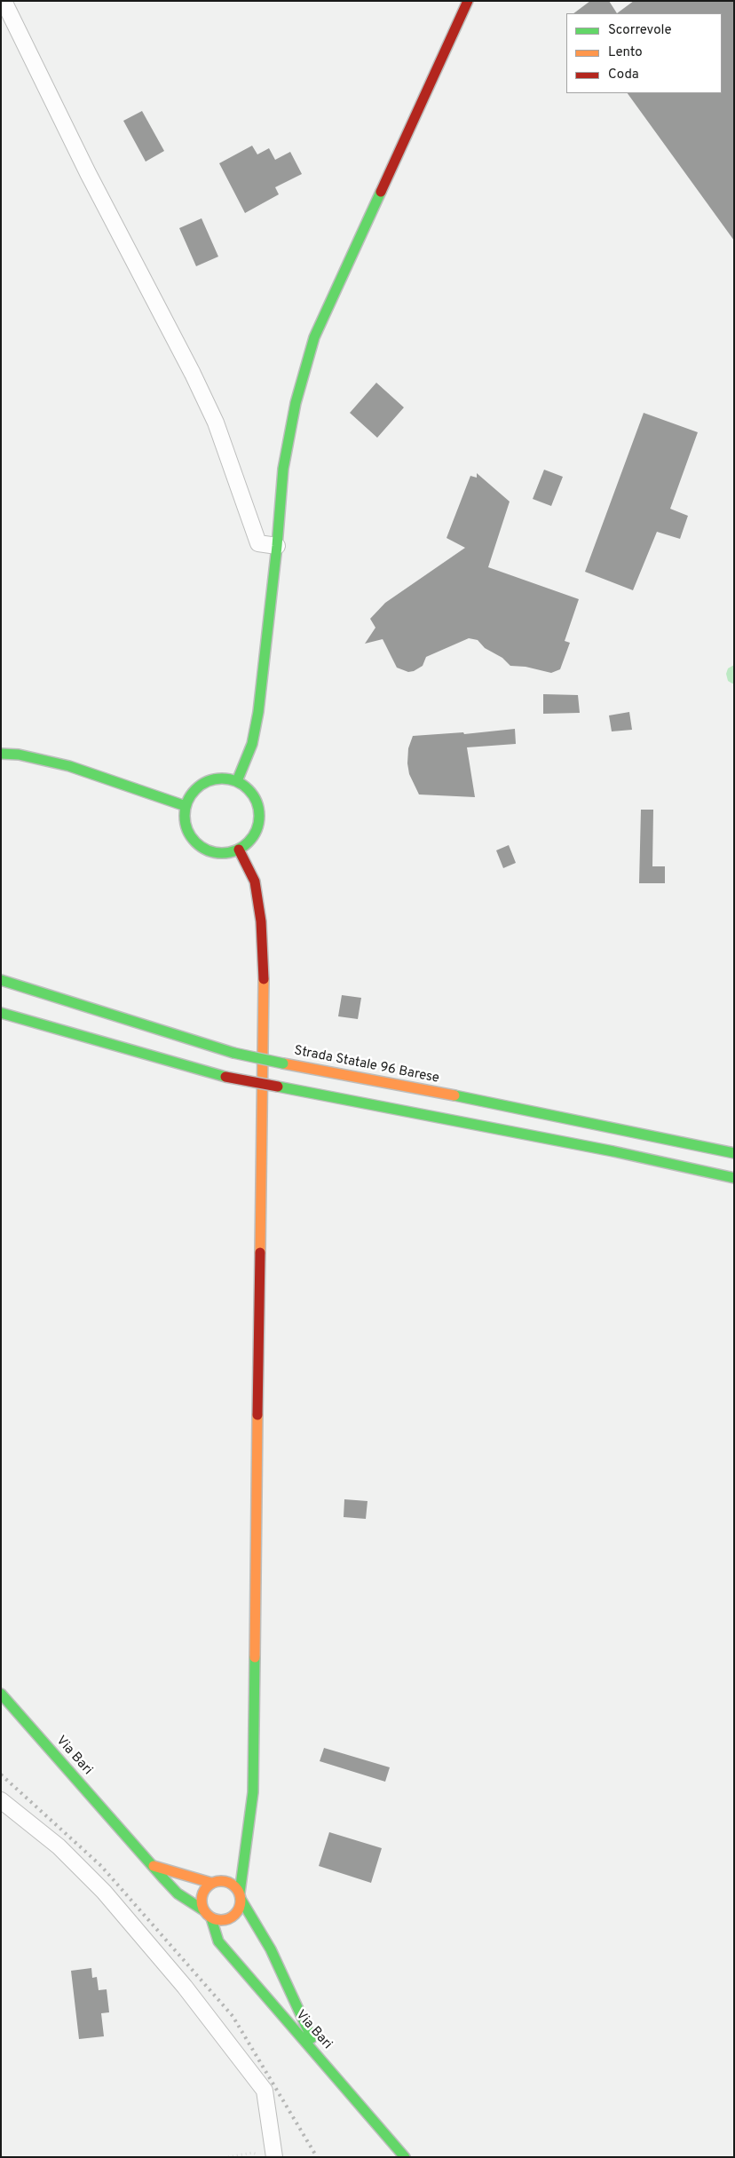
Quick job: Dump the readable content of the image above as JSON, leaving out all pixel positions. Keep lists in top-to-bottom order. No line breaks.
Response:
{"streets":{"main road":["Strada Statale 96 Barese","Via Bari"]},"legend":["Scorrevole","Lento","Coda"]}
